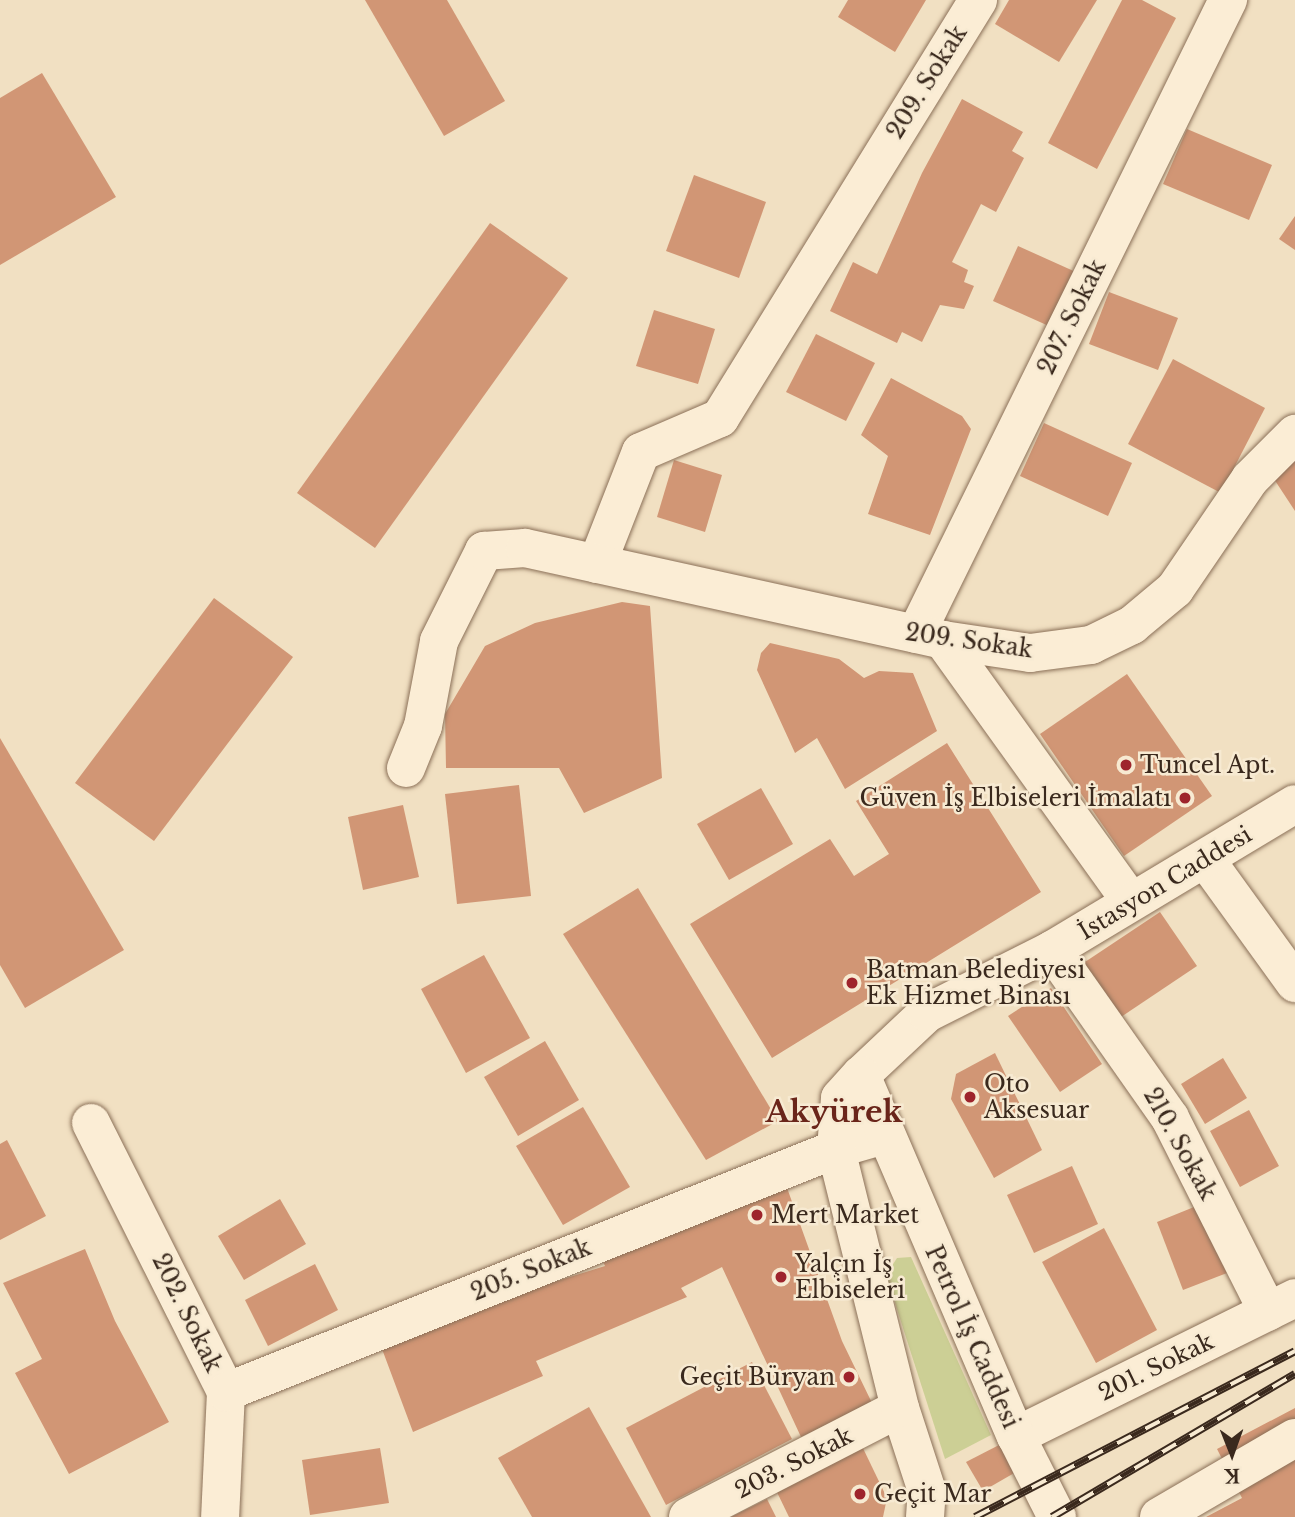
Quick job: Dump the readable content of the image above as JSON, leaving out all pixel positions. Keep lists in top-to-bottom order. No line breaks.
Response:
{"streets":{"street":["209. Sokak","207. Sokak","İstasyon Caddesi","210. Sokak","205. Sokak","202. Sokak","Petrol İş Caddesi","201. Sokak","203. Sokak"]},"crossings":[["209. Sokak","207. Sokak"],["İstasyon Caddesi","210. Sokak"],["İstasyon Caddesi","Petrol İş Caddesi"],["210. Sokak","201. Sokak"],["205. Sokak","202. Sokak"],["205. Sokak","Petrol İş Caddesi"],["Petrol İş Caddesi","201. Sokak"]],"districts":["Akyürek"],"places":["Tuncel Apt.","Güven İş Elbiseleri İmalatı","Batman Belediyesi Ek Hizmet Binası","Oto Aksesuar","Mert Market","Yalçın İş Elbiseleri","Geçit Büryan","Geçit Mar"],"north":"bottom"}
